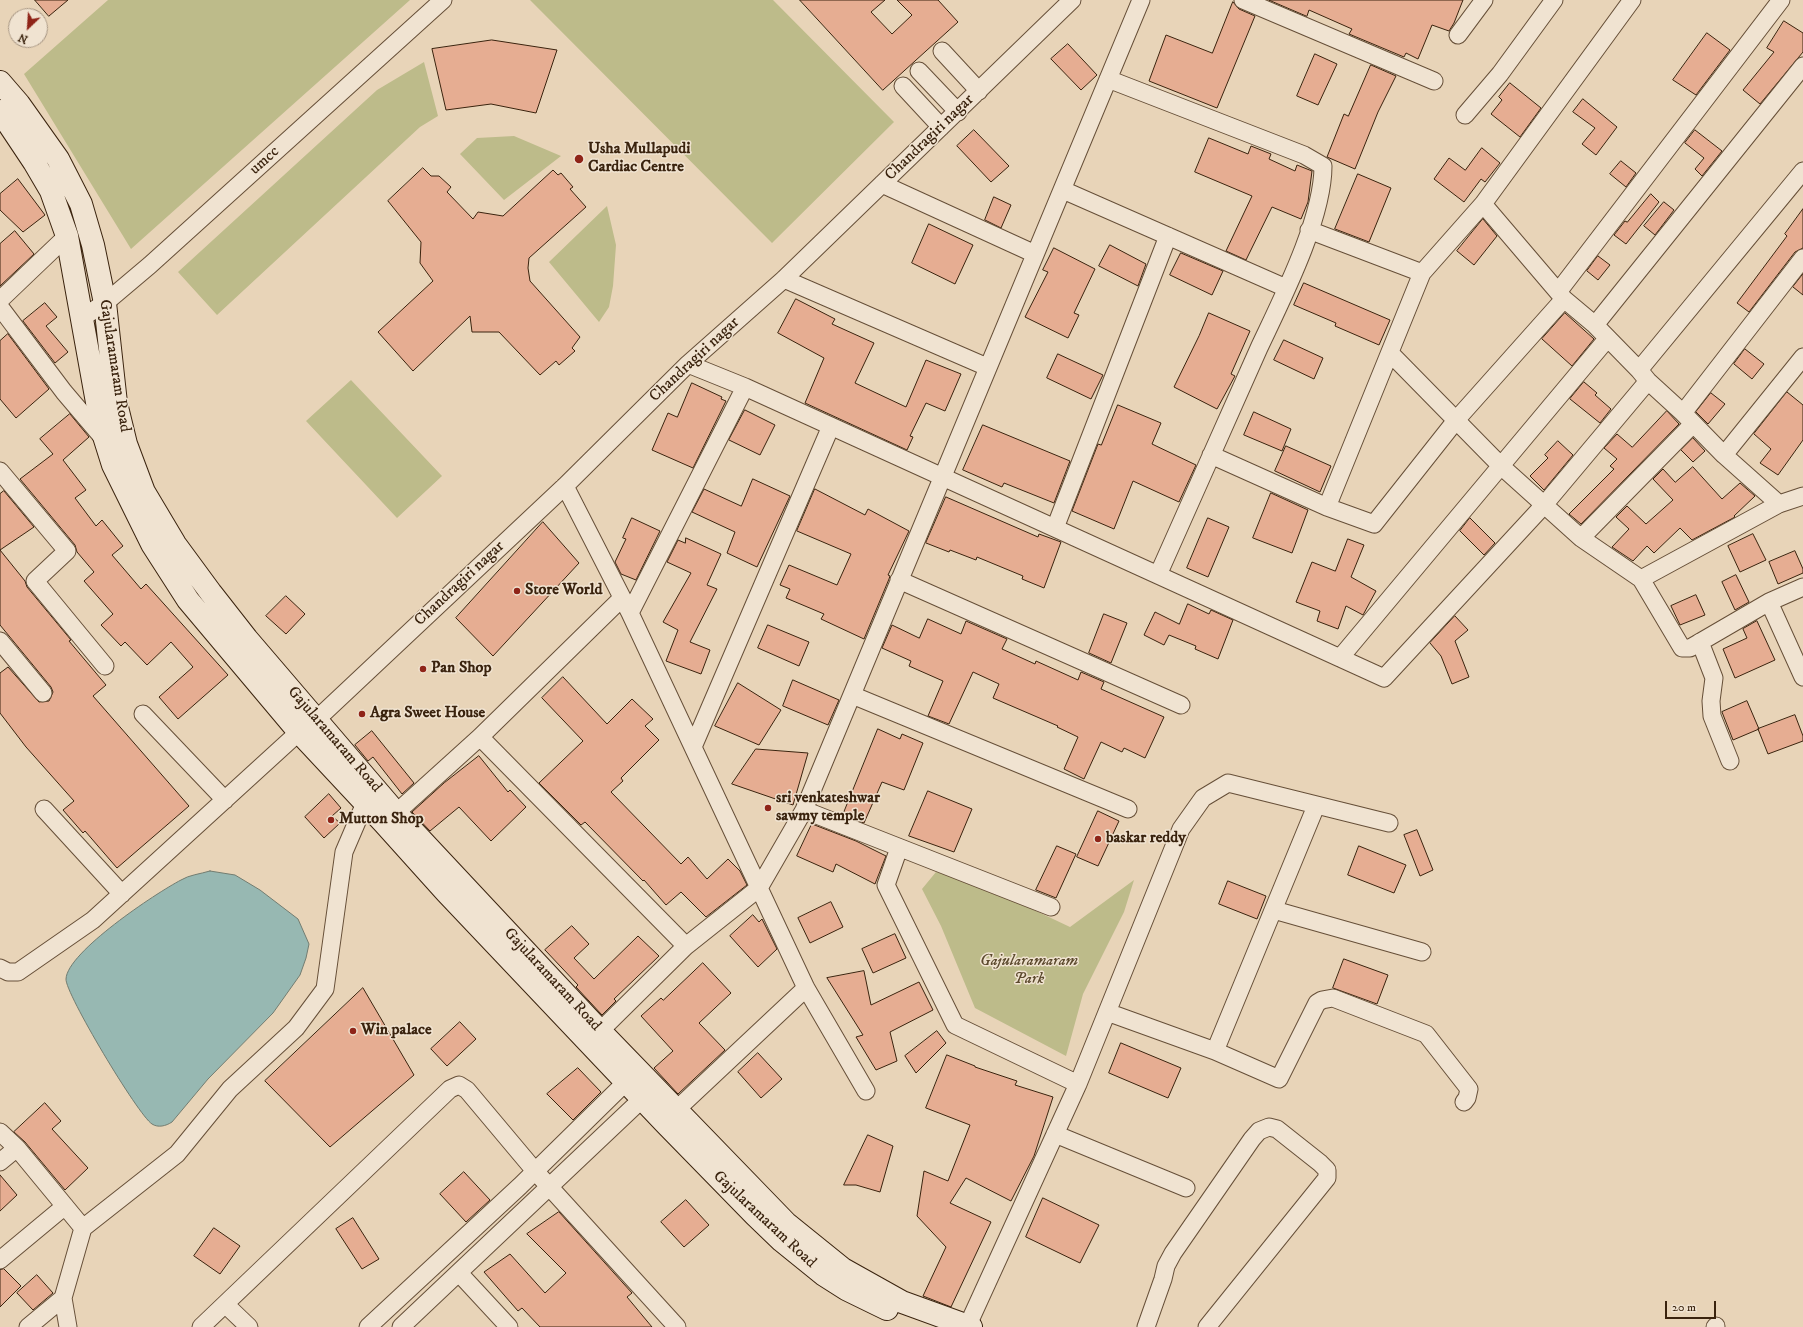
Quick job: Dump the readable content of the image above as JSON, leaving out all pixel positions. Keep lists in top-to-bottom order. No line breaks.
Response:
{"streets":{"main road":["Gajularamaram Road"],"street":["Chandragiri nagar","umcc"]},"crossings":[["Chandragiri nagar","Gajularamaram Road"],["umcc","Gajularamaram Road"]],"parks":["Gajularamaram Park"],"places":["Usha Mullapudi Cardiac Centre","Store World","Pan Shop","Agra Sweet House","sri venkateshwar sawmy temple","Mutton Shop","baskar reddy","Win palace"],"scale_bar":"20 m","north":"bottom left"}
